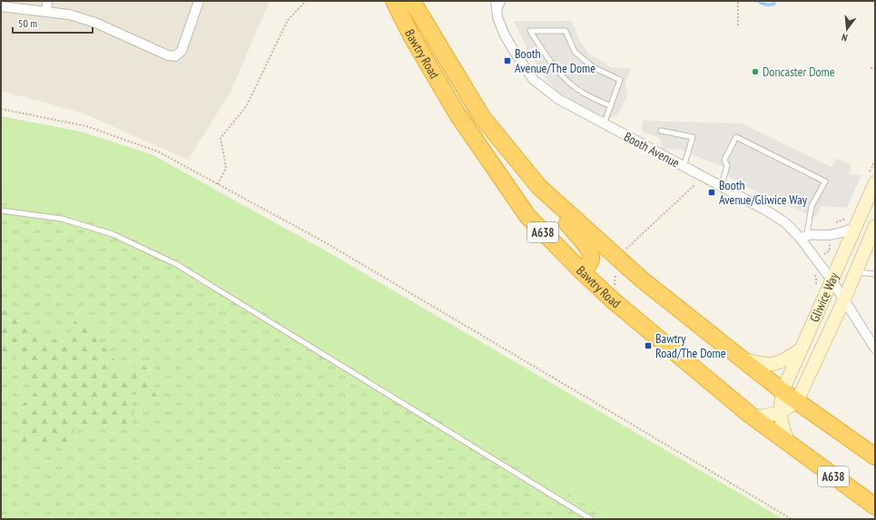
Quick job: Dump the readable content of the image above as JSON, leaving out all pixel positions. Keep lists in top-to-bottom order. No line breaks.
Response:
{"streets":{"highway":["Bawtry Road","A638"],"street":["Booth Avenue","Gliwice Way"]},"crossings":[["Bawtry Road","Gliwice Way"],["Booth Avenue","Gliwice Way"]],"places":{"transit":["Booth Avenue/The Dome","Booth Avenue/Gliwice Way","Bawtry Road/The Dome"],"other":["Doncaster Dome"]},"scale_bar":"50 m","north":"bottom"}
